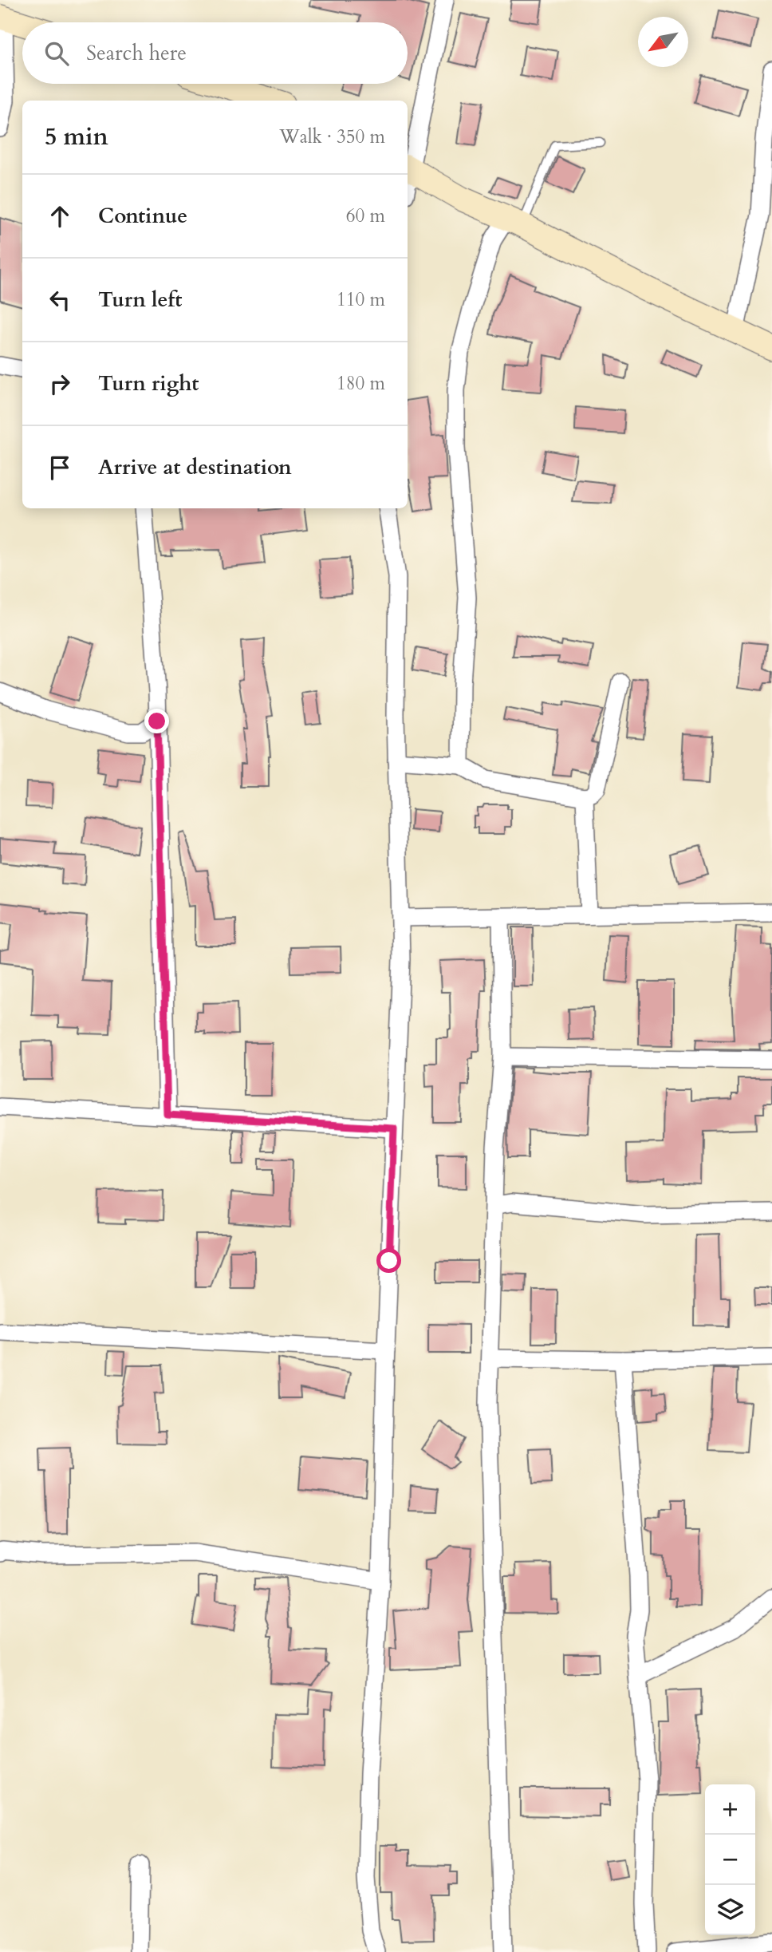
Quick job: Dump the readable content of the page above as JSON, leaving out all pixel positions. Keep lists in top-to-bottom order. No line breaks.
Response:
{"north":"bottom left","page":{"search":"Search here","heading":["5 min","Walk · 350 m"],"list":[["Continue","60 m"],["Turn left","110 m"],["Turn right","180 m"],"Arrive at destination"],"map_buttons":["+","−"]}}
